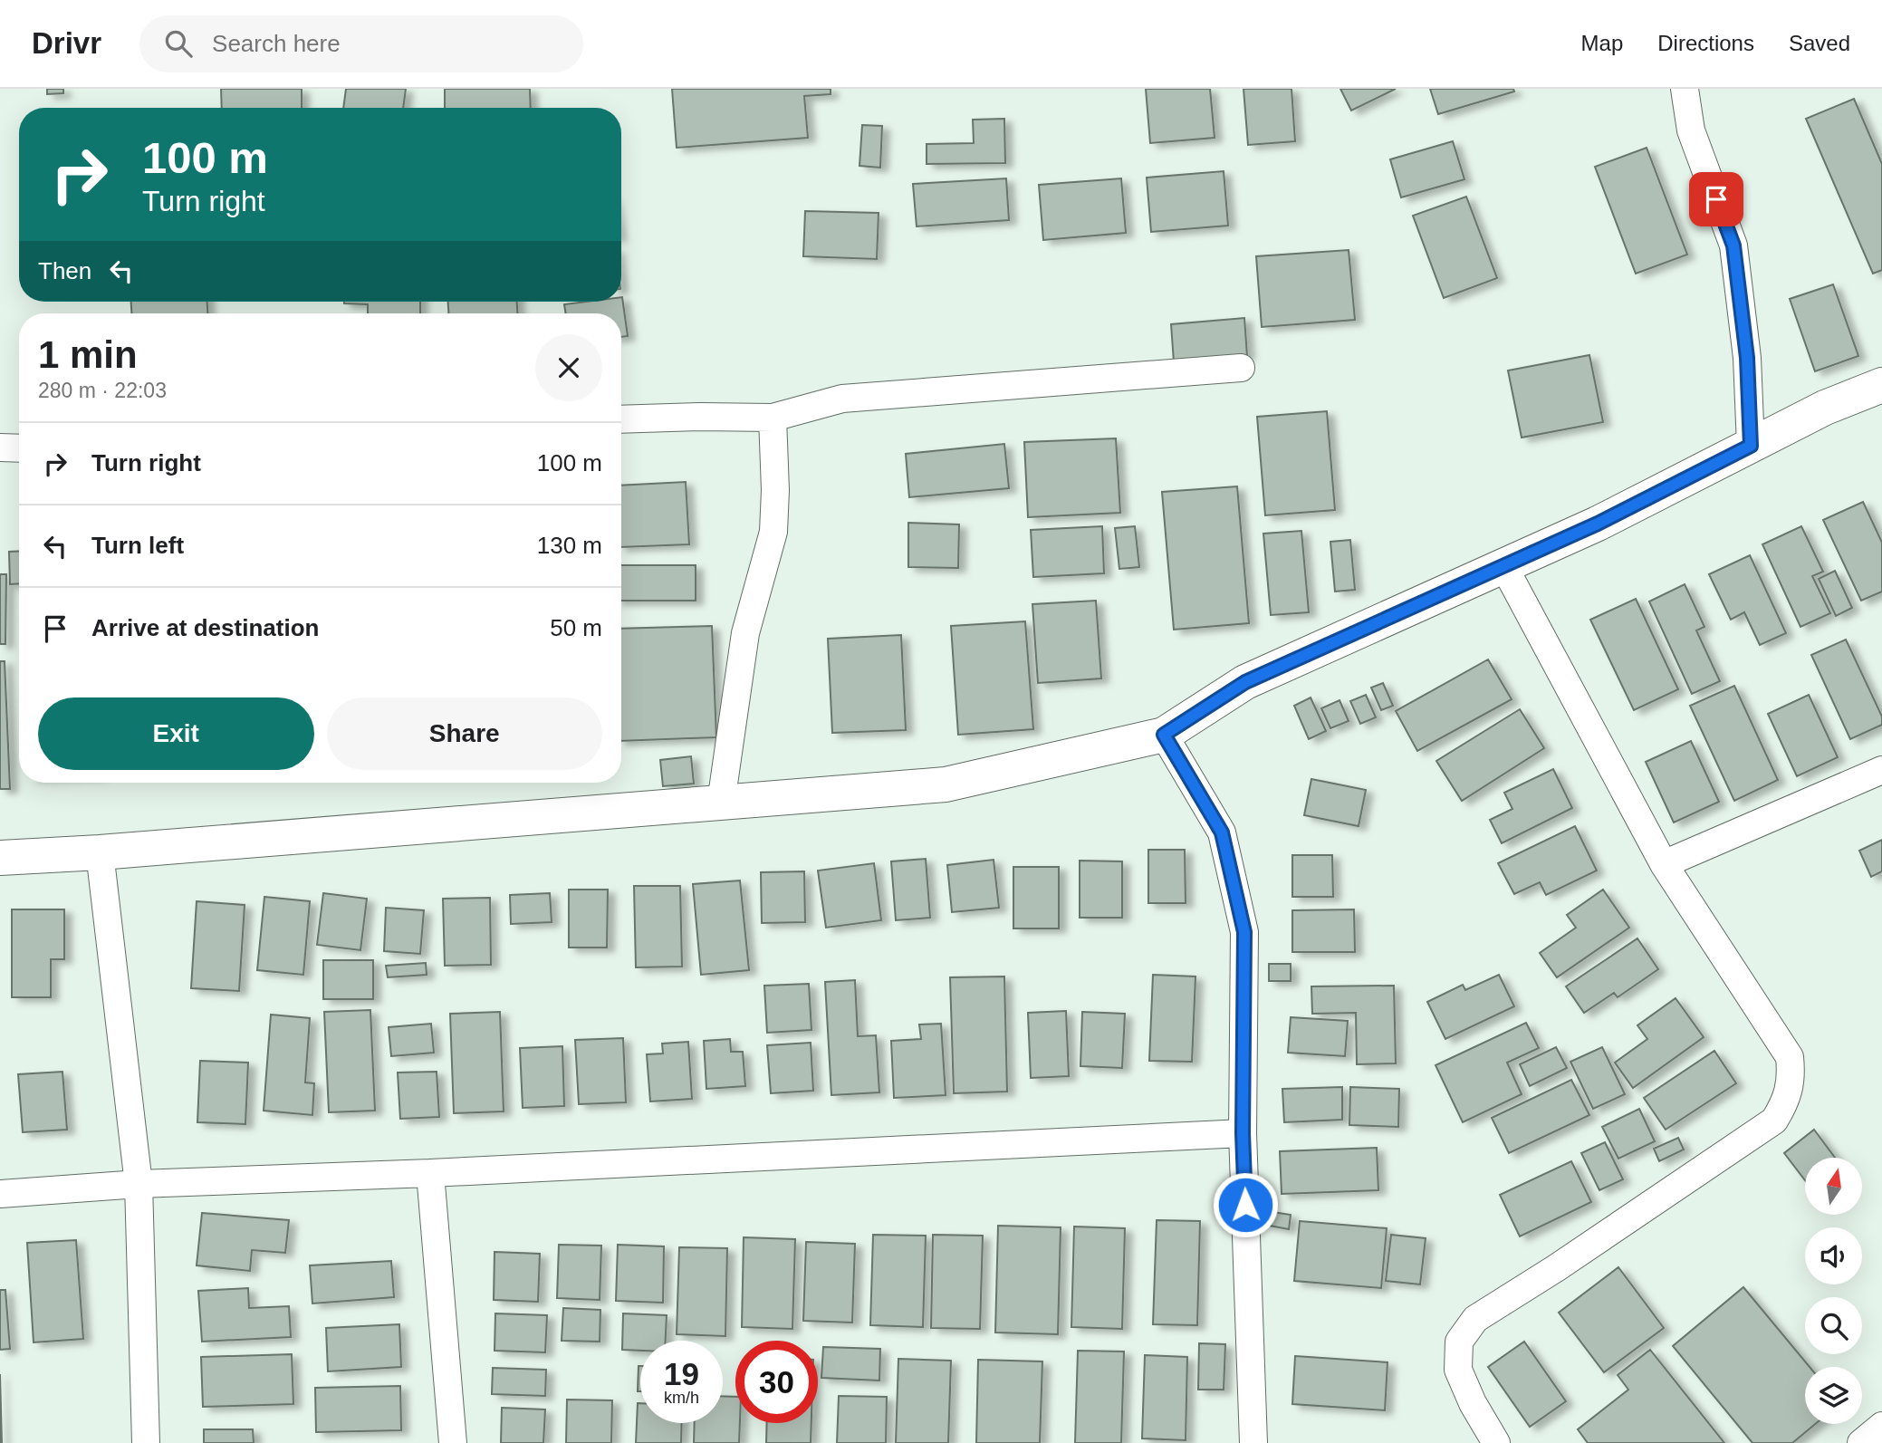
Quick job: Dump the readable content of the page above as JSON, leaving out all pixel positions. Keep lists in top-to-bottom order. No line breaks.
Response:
{"north":"top","page":{"header":"Drivr","search":"Search here","nav":["Map","Directions","Saved"],"turn":["100 m","Turn right"],"then":"Then","heading":["1 min","280 m · 22:03"],"list":[{"name":"Turn right","value":"100 m"},{"name":"Turn left","value":"130 m"},{"name":"Arrive at destination","value":"50 m"}],"buttons":["Exit","Share"],"speed":"19 km/h","limit":"30"}}
